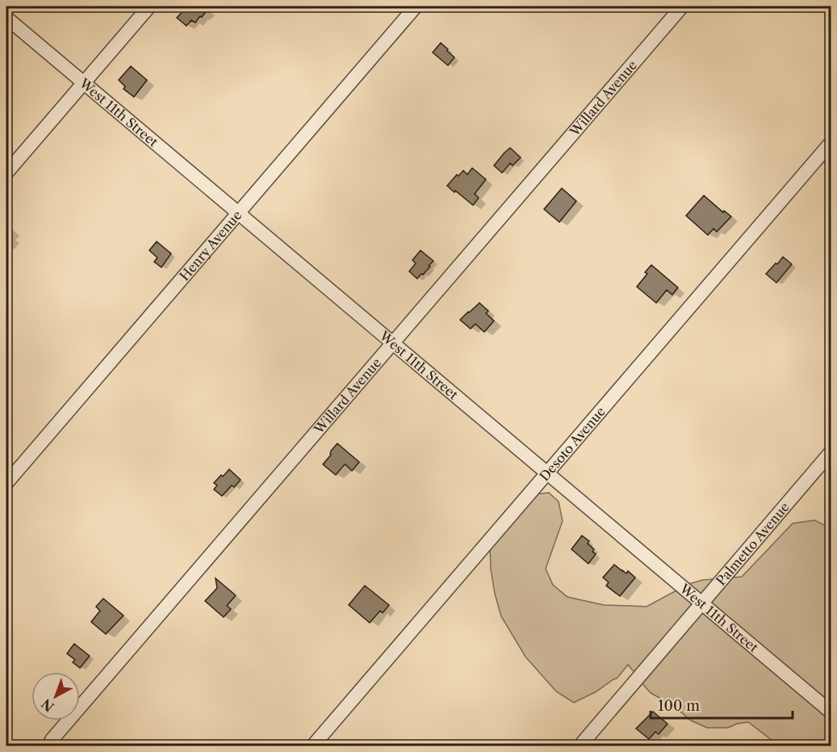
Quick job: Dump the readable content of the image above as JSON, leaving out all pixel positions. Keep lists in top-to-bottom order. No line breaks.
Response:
{"streets":{"street":["Willard Avenue","West 11th Street","Henry Avenue","Desoto Avenue","Palmetto Avenue"]},"crossings":[["Willard Avenue","West 11th Street"],["West 11th Street","Henry Avenue"],["West 11th Street","Desoto Avenue"],["West 11th Street","Palmetto Avenue"]],"scale_bar":"100 m","north":"bottom left"}
